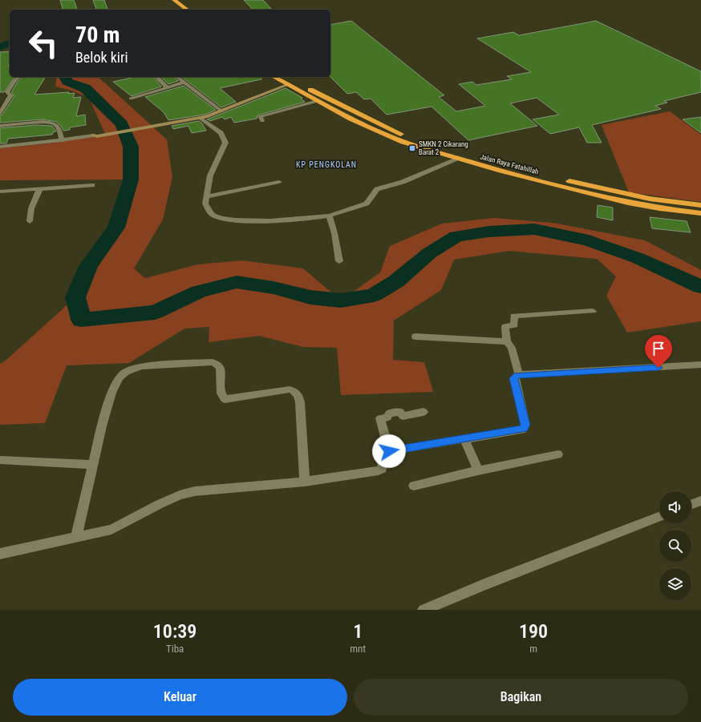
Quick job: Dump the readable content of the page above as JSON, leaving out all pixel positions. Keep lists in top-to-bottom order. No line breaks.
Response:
{"streets":{"highway":["Jalan Raya Fatahillah"]},"districts":["KP PENGKOLAN"],"places":{"transit":["SMKN 2 Cikarang Barat 2"]},"page":{"turn":["70 m","Belok kiri"],"eta":["10:39","Tiba","1","mnt","190","m"],"buttons":["Keluar","Bagikan"]}}
